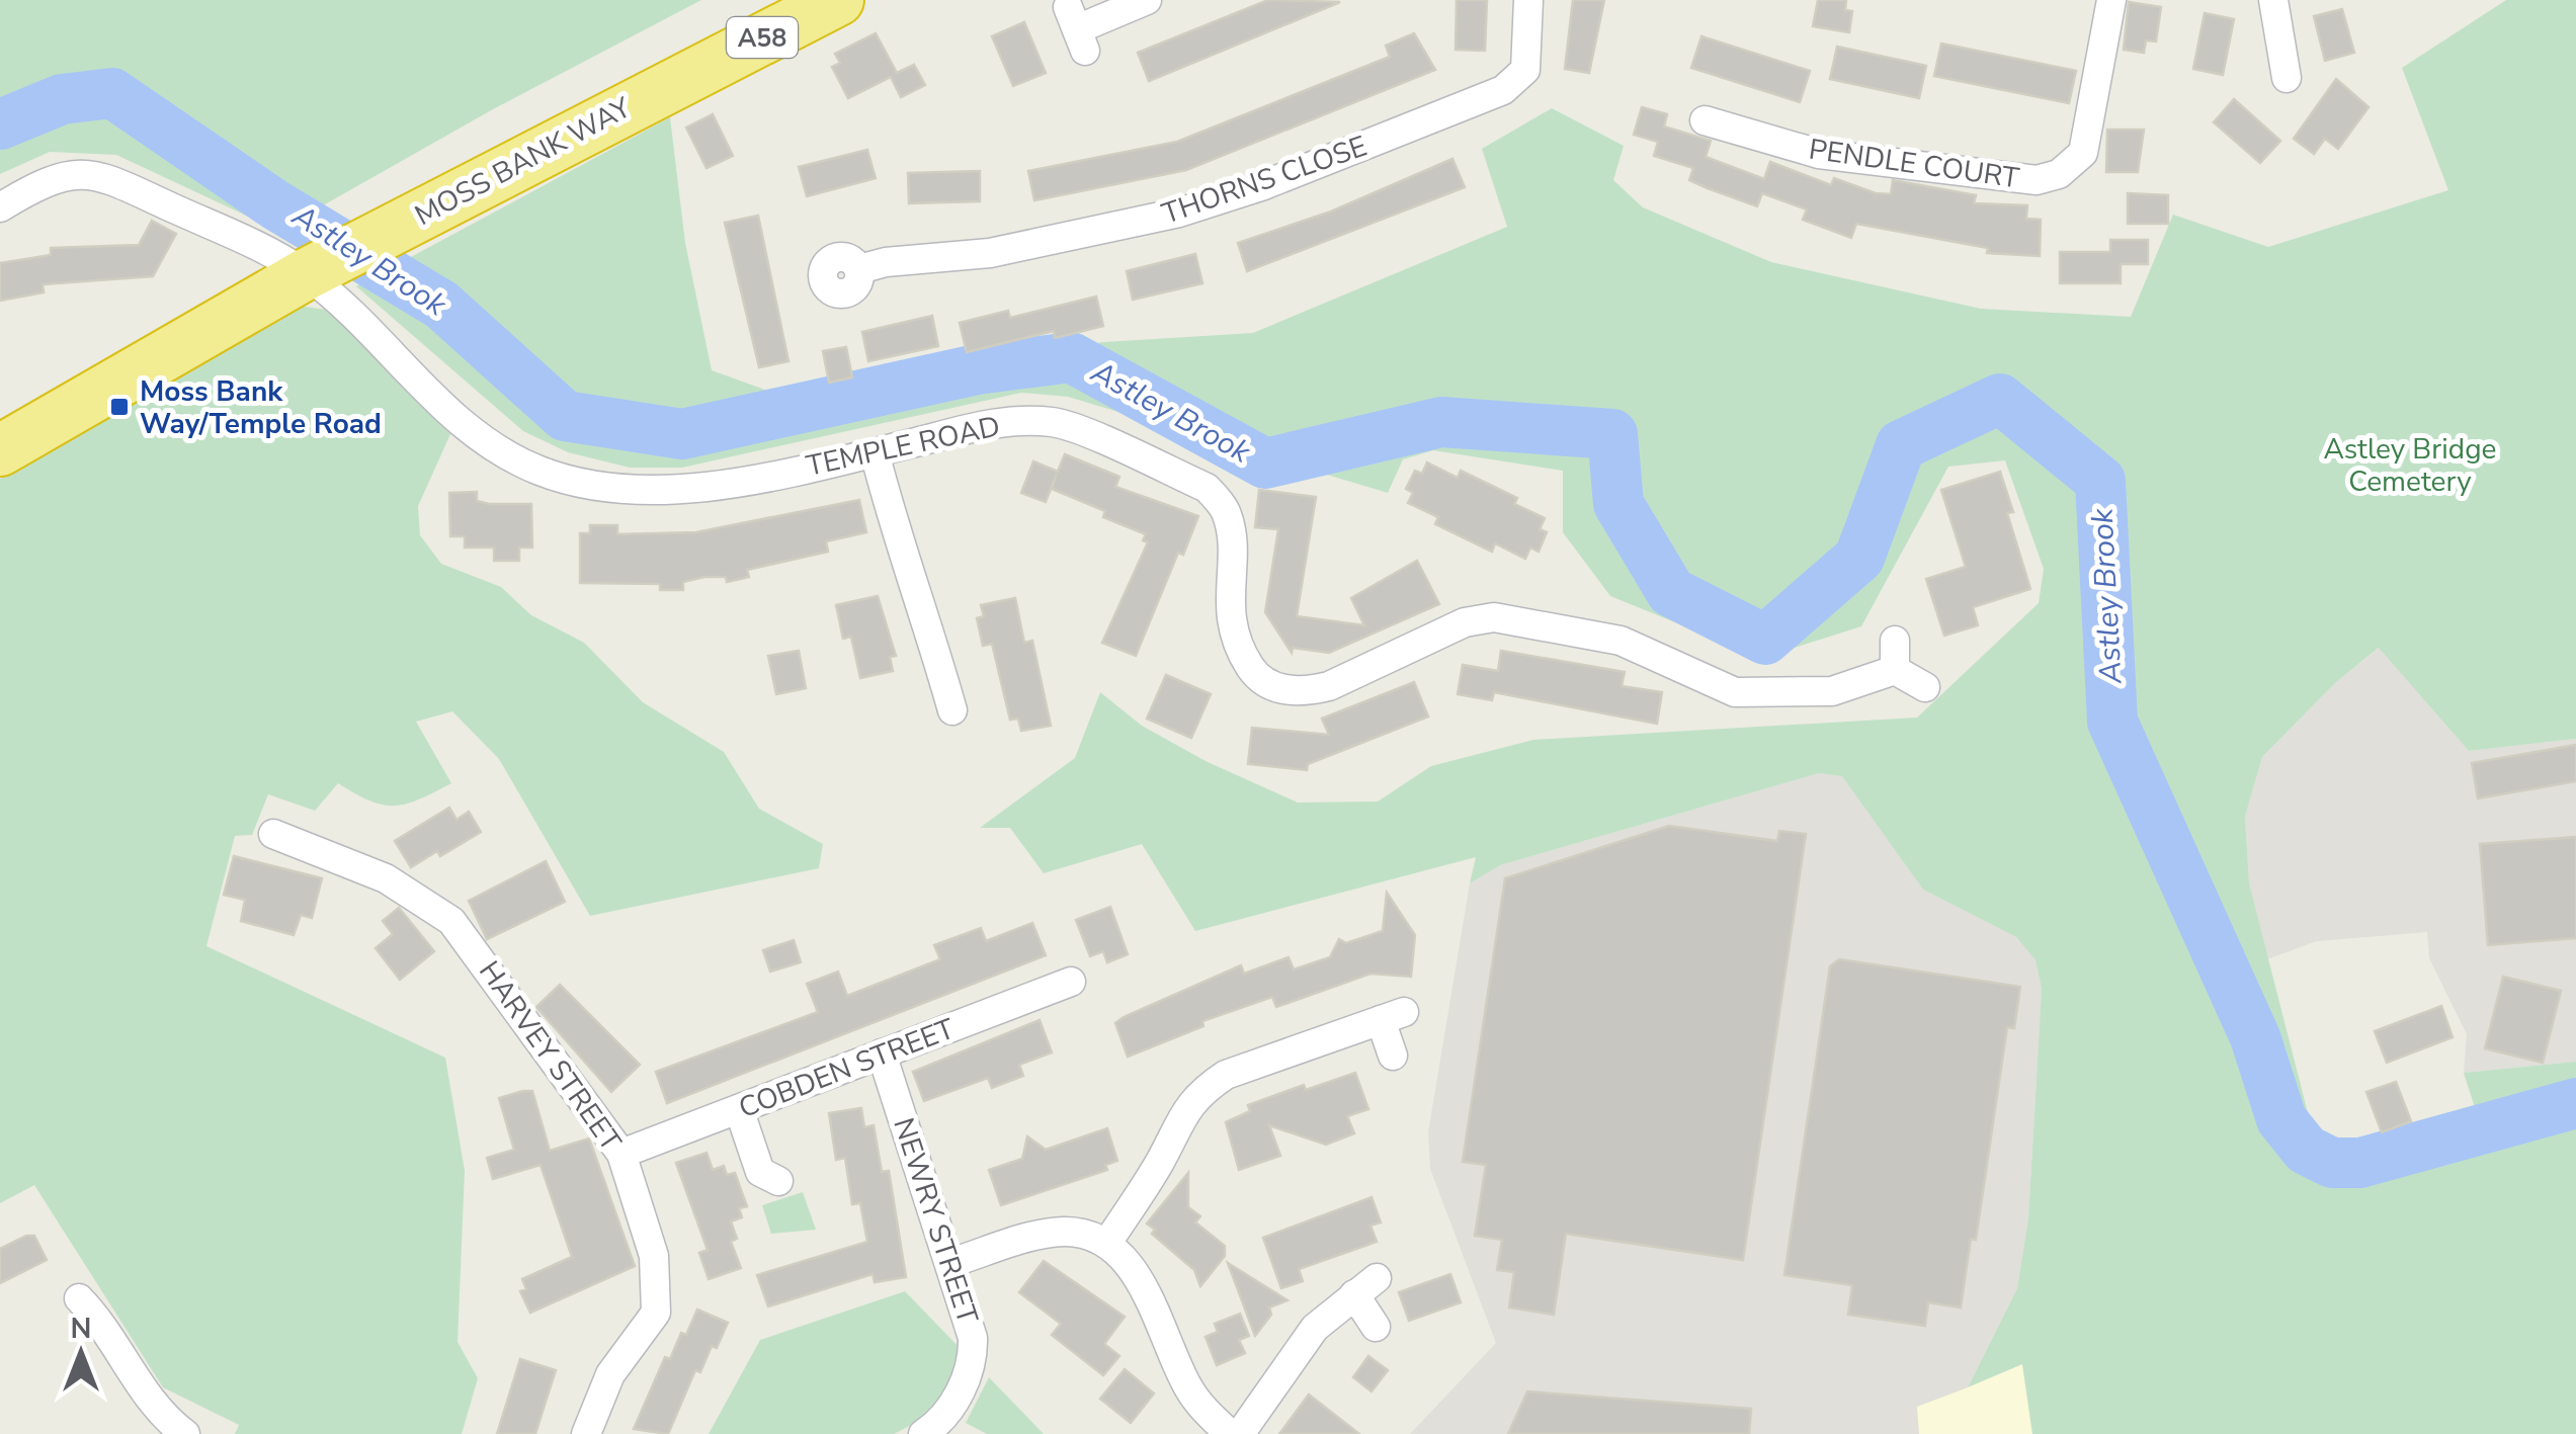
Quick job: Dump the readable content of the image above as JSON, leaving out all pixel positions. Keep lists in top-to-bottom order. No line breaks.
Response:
{"streets":{"highway":["A58","MOSS BANK WAY"],"street":["PENDLE COURT","THORNS CLOSE","TEMPLE ROAD","HARVEY STREET","COBDEN STREET","NEWRY STREET"]},"crossings":[["MOSS BANK WAY","TEMPLE ROAD"],["HARVEY STREET","COBDEN STREET"],["COBDEN STREET","NEWRY STREET"]],"water":["Astley Brook"],"parks":["Astley Bridge Cemetery"],"places":{"transit":["Moss Bank Way/Temple Road"]},"north":"top"}
